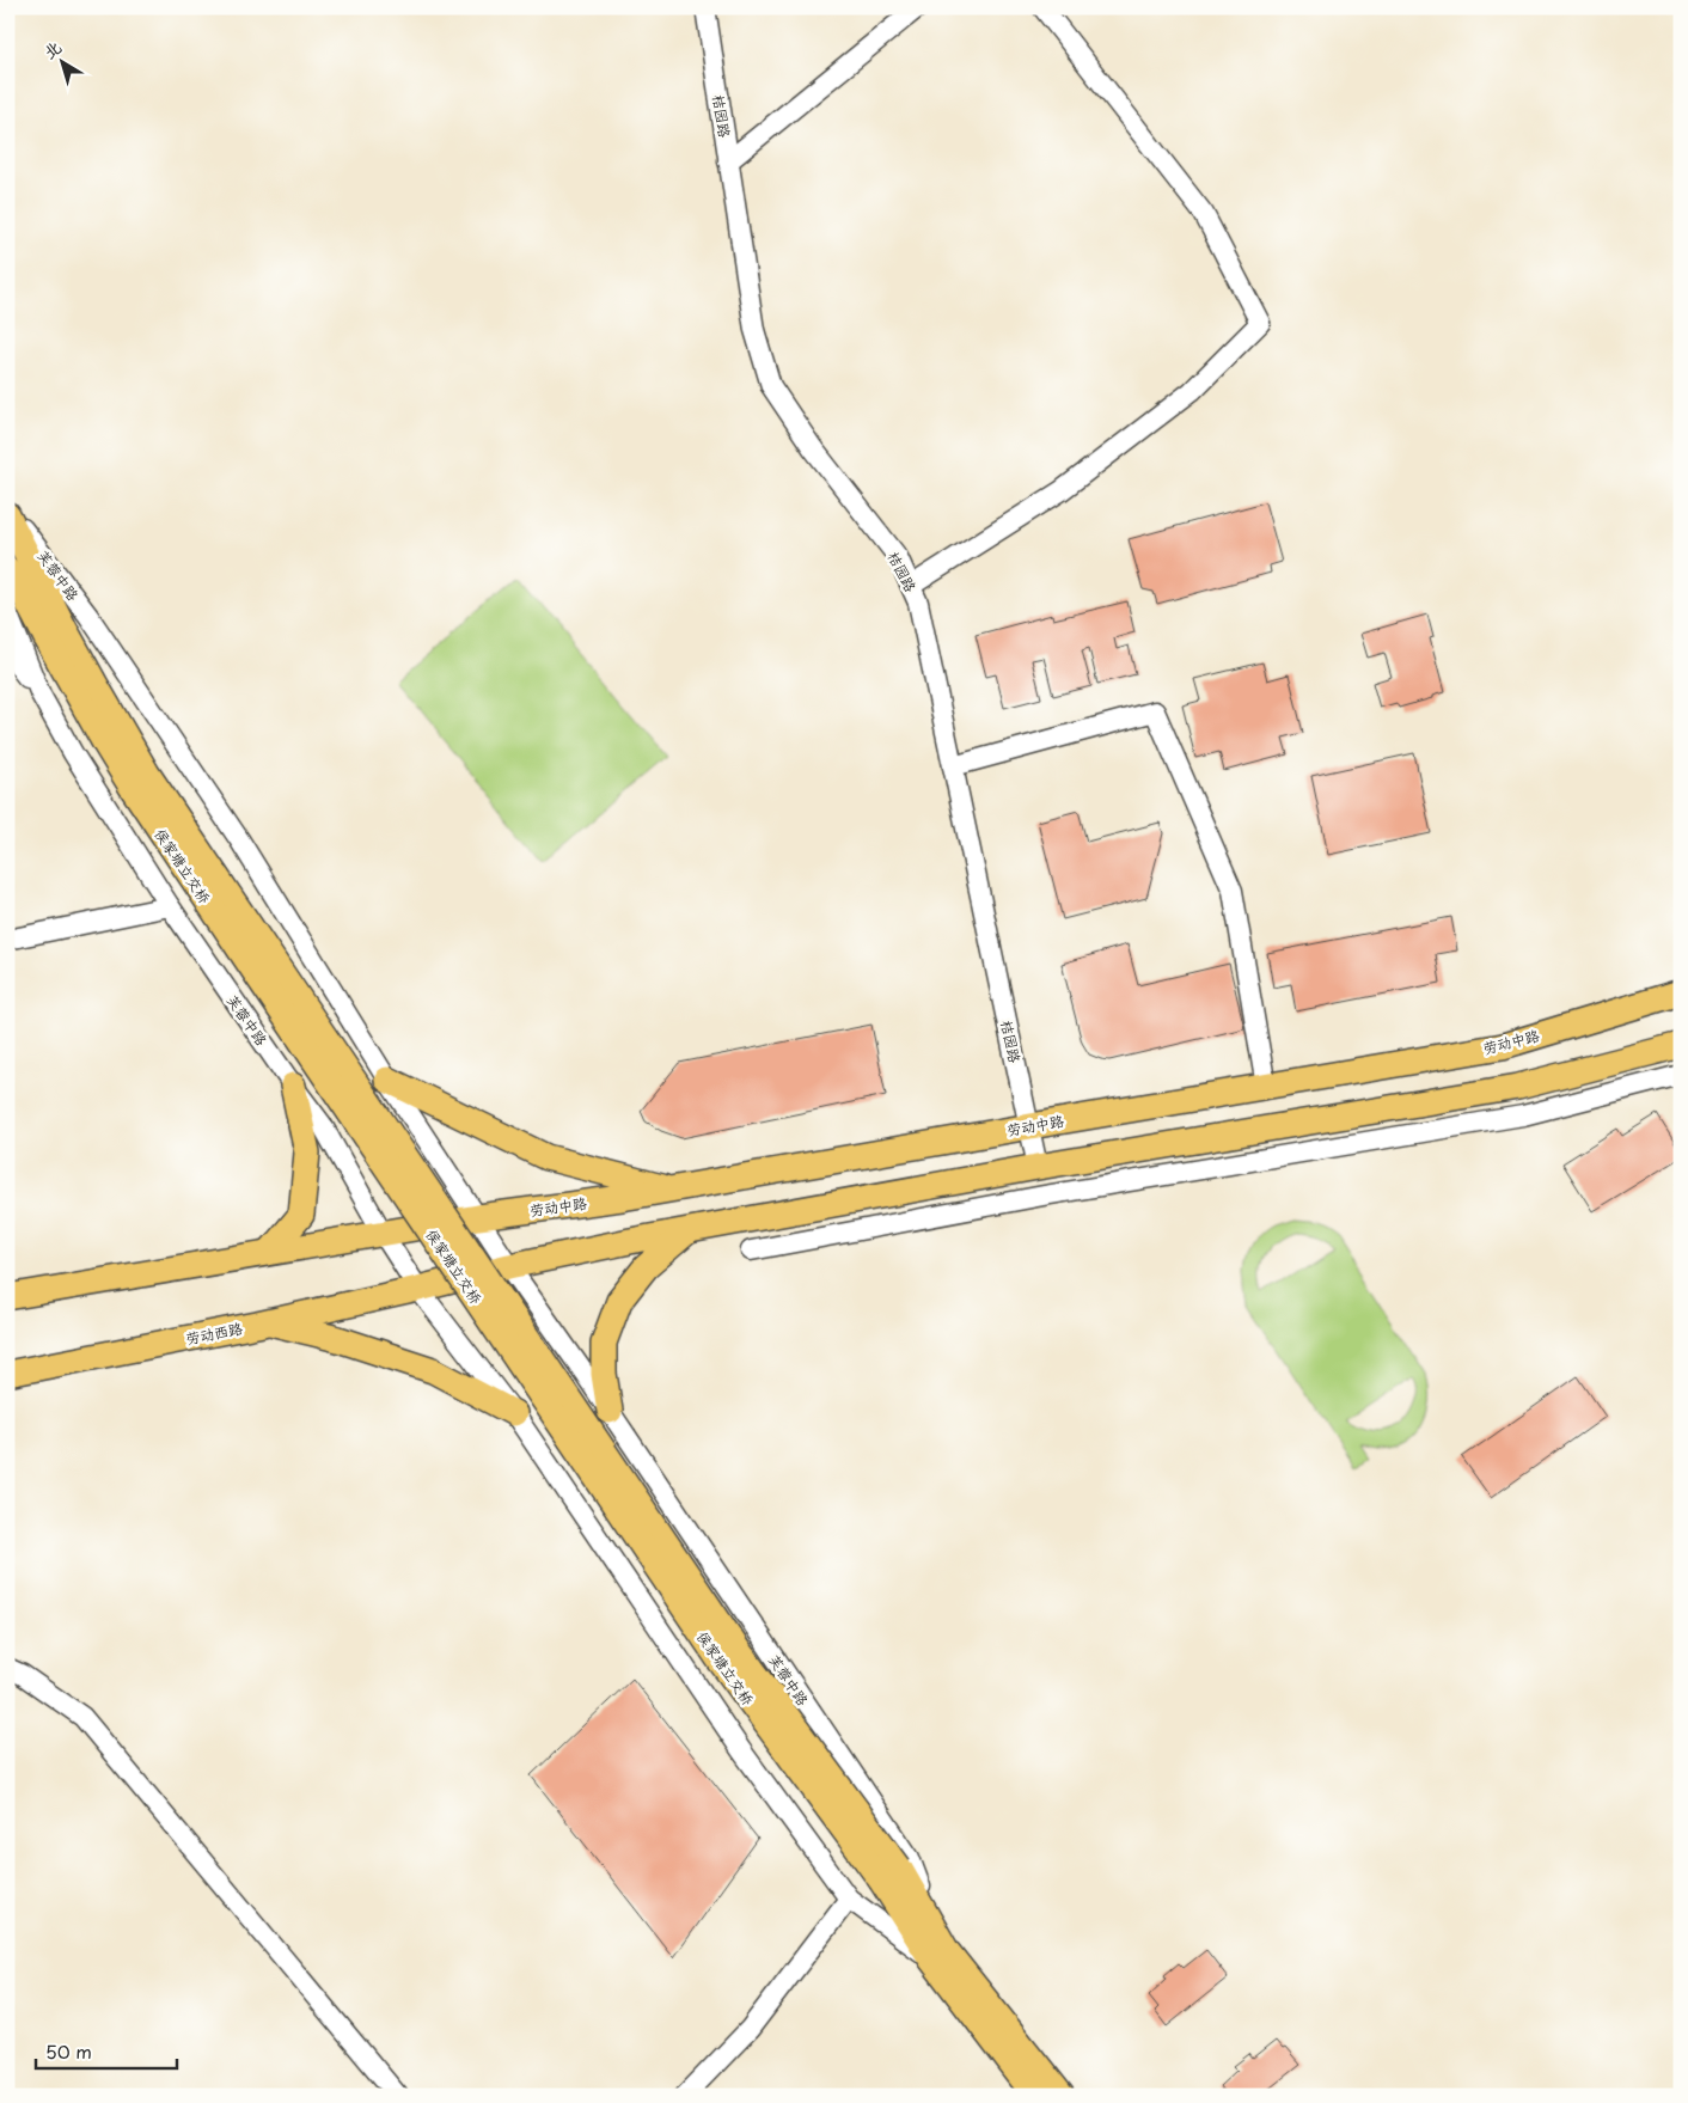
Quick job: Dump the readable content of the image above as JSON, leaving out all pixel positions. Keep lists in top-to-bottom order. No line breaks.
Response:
{"streets":{"main road":["芙蓉中路","侯家塘立交桥","劳动中路","劳动西路"],"street":["桔园路"]},"crossings":[["桔园路","劳动中路"],["芙蓉中路","侯家塘立交桥"],["芙蓉中路","劳动中路"],["芙蓉中路","劳动西路"]],"scale_bar":"50 m","north":"top left"}
